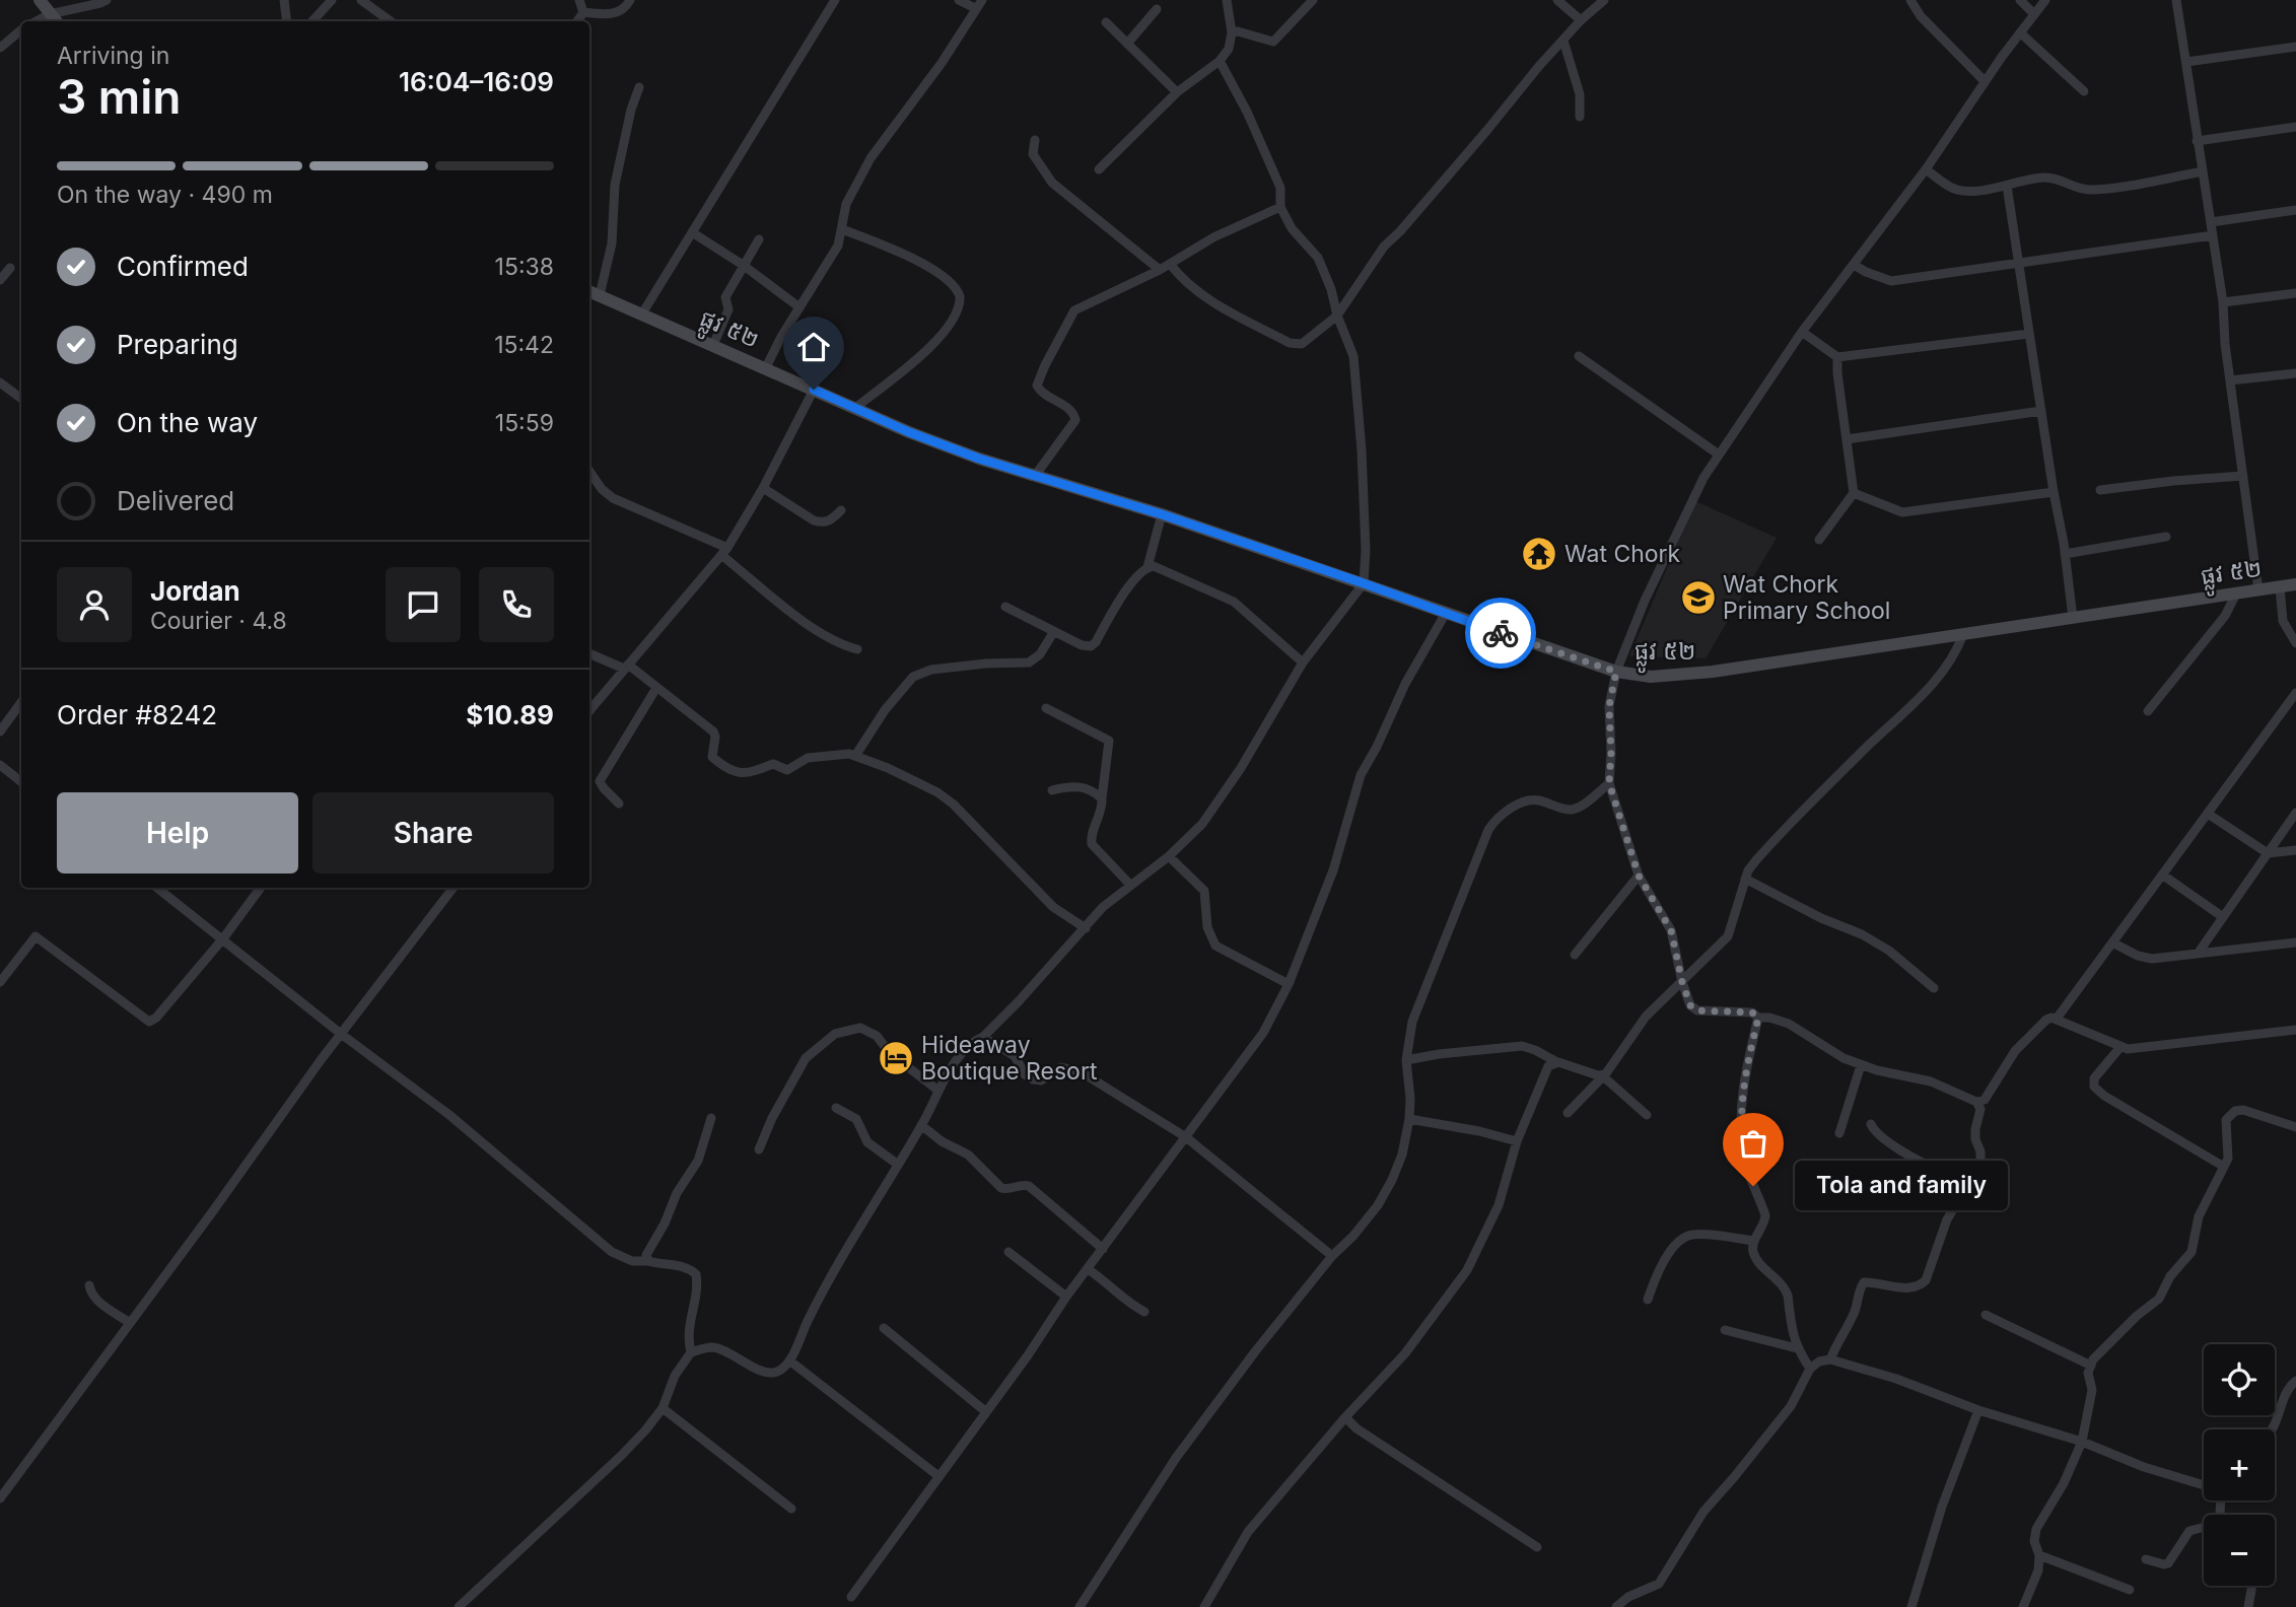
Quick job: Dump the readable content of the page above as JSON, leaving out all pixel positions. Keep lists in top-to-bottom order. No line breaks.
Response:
{"streets":{"street":["ផ្លូវ ៥២"]},"places":{"temple":["Wat Chork"],"school or university":["Wat Chork Primary School"],"hotel":["Hideaway Boutique Resort"],"other":["Tola and family"]},"page":{"heading":["3 min","Arriving in","16:04–16:09"],"panel":["Jordan","Courier · 4.8","Order #8242","$10.89"],"bar":"On the way · 490 m","list":[["Confirmed","15:38"],["Preparing","15:42"],["On the way","15:59"],"Delivered"],"buttons":["Help","Share"],"bubble":"Tola and family","map_buttons":["+","−"]}}
